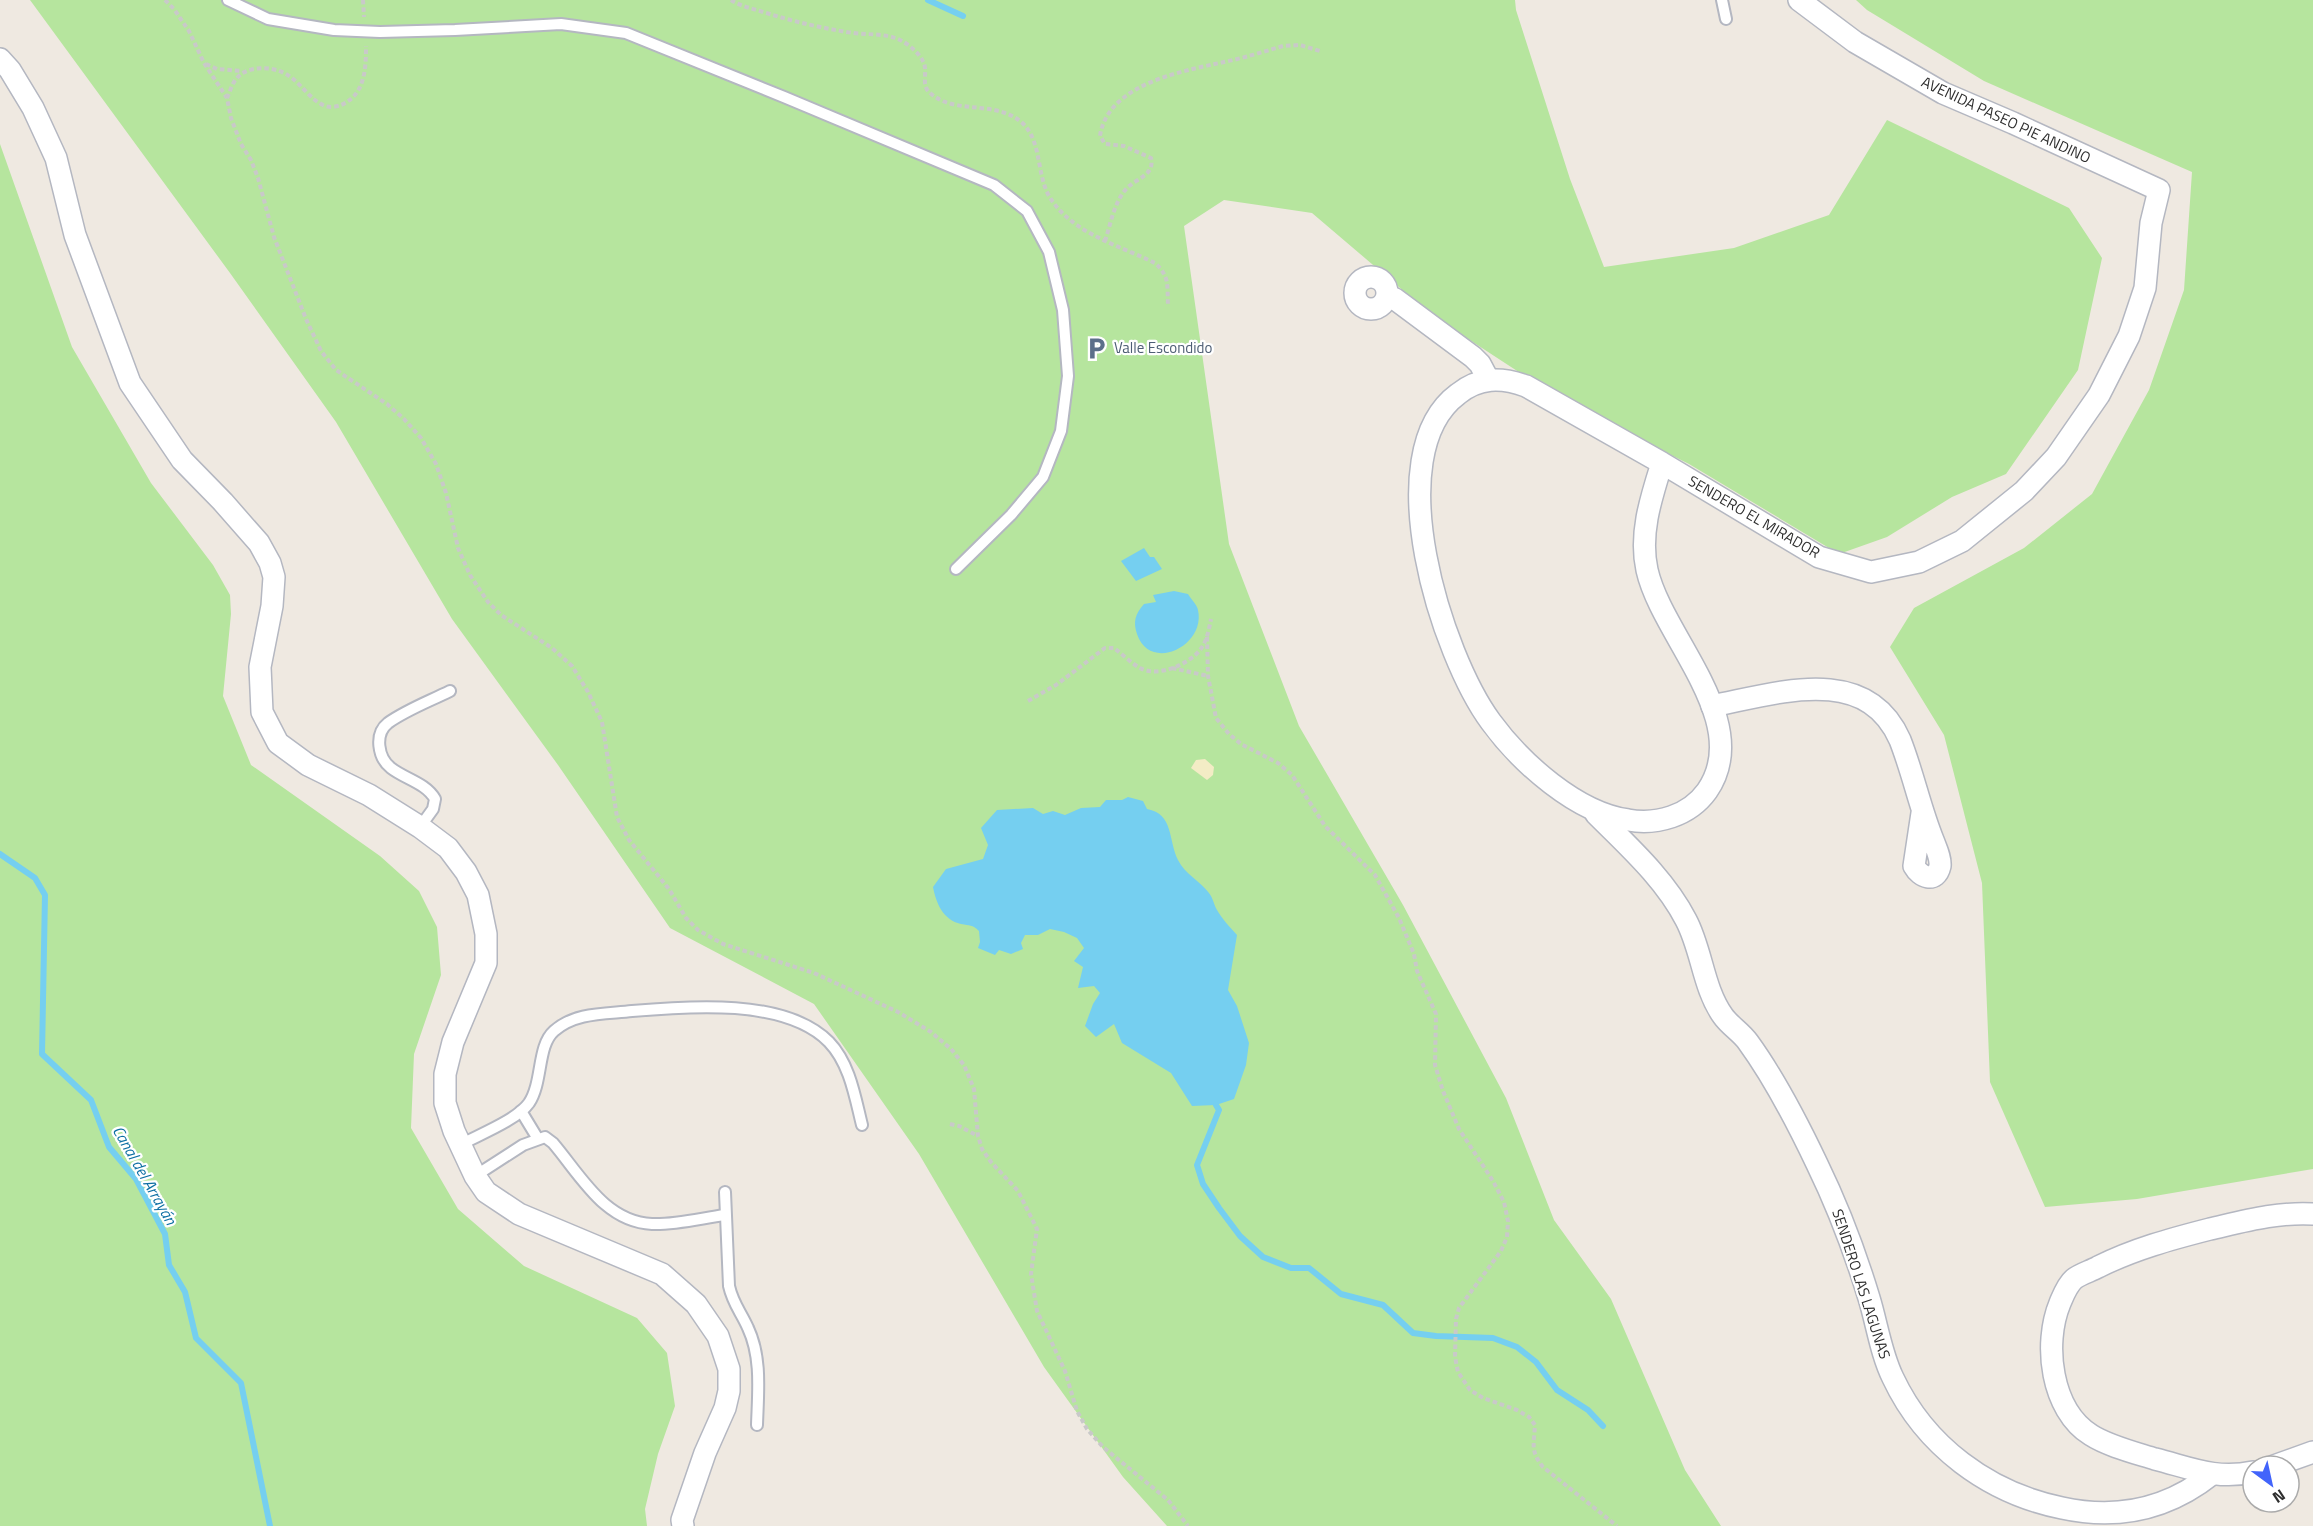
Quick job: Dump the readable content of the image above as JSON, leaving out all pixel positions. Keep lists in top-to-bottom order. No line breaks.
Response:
{"streets":{"street":["AVENIDA PASEO PIE ANDINO","SENDERO EL MIRADOR","SENDERO LAS LAGUNAS"]},"crossings":[["AVENIDA PASEO PIE ANDINO","SENDERO EL MIRADOR"]],"water":["Canal del Arrayán"],"places":{"parking":["Valle Escondido"]},"north":"bottom right"}
